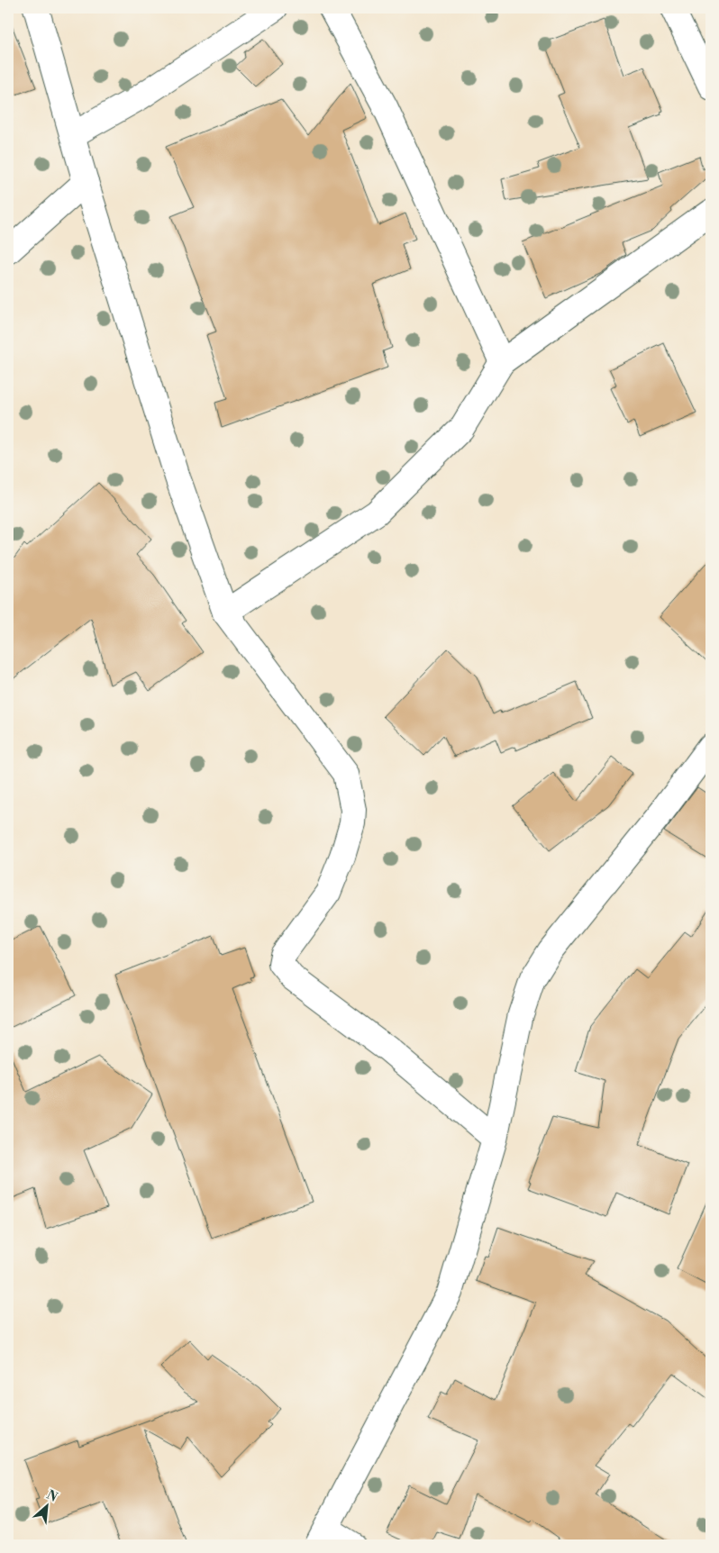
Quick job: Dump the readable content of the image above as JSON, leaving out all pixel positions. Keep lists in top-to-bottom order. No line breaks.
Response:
{"north":"top right"}
